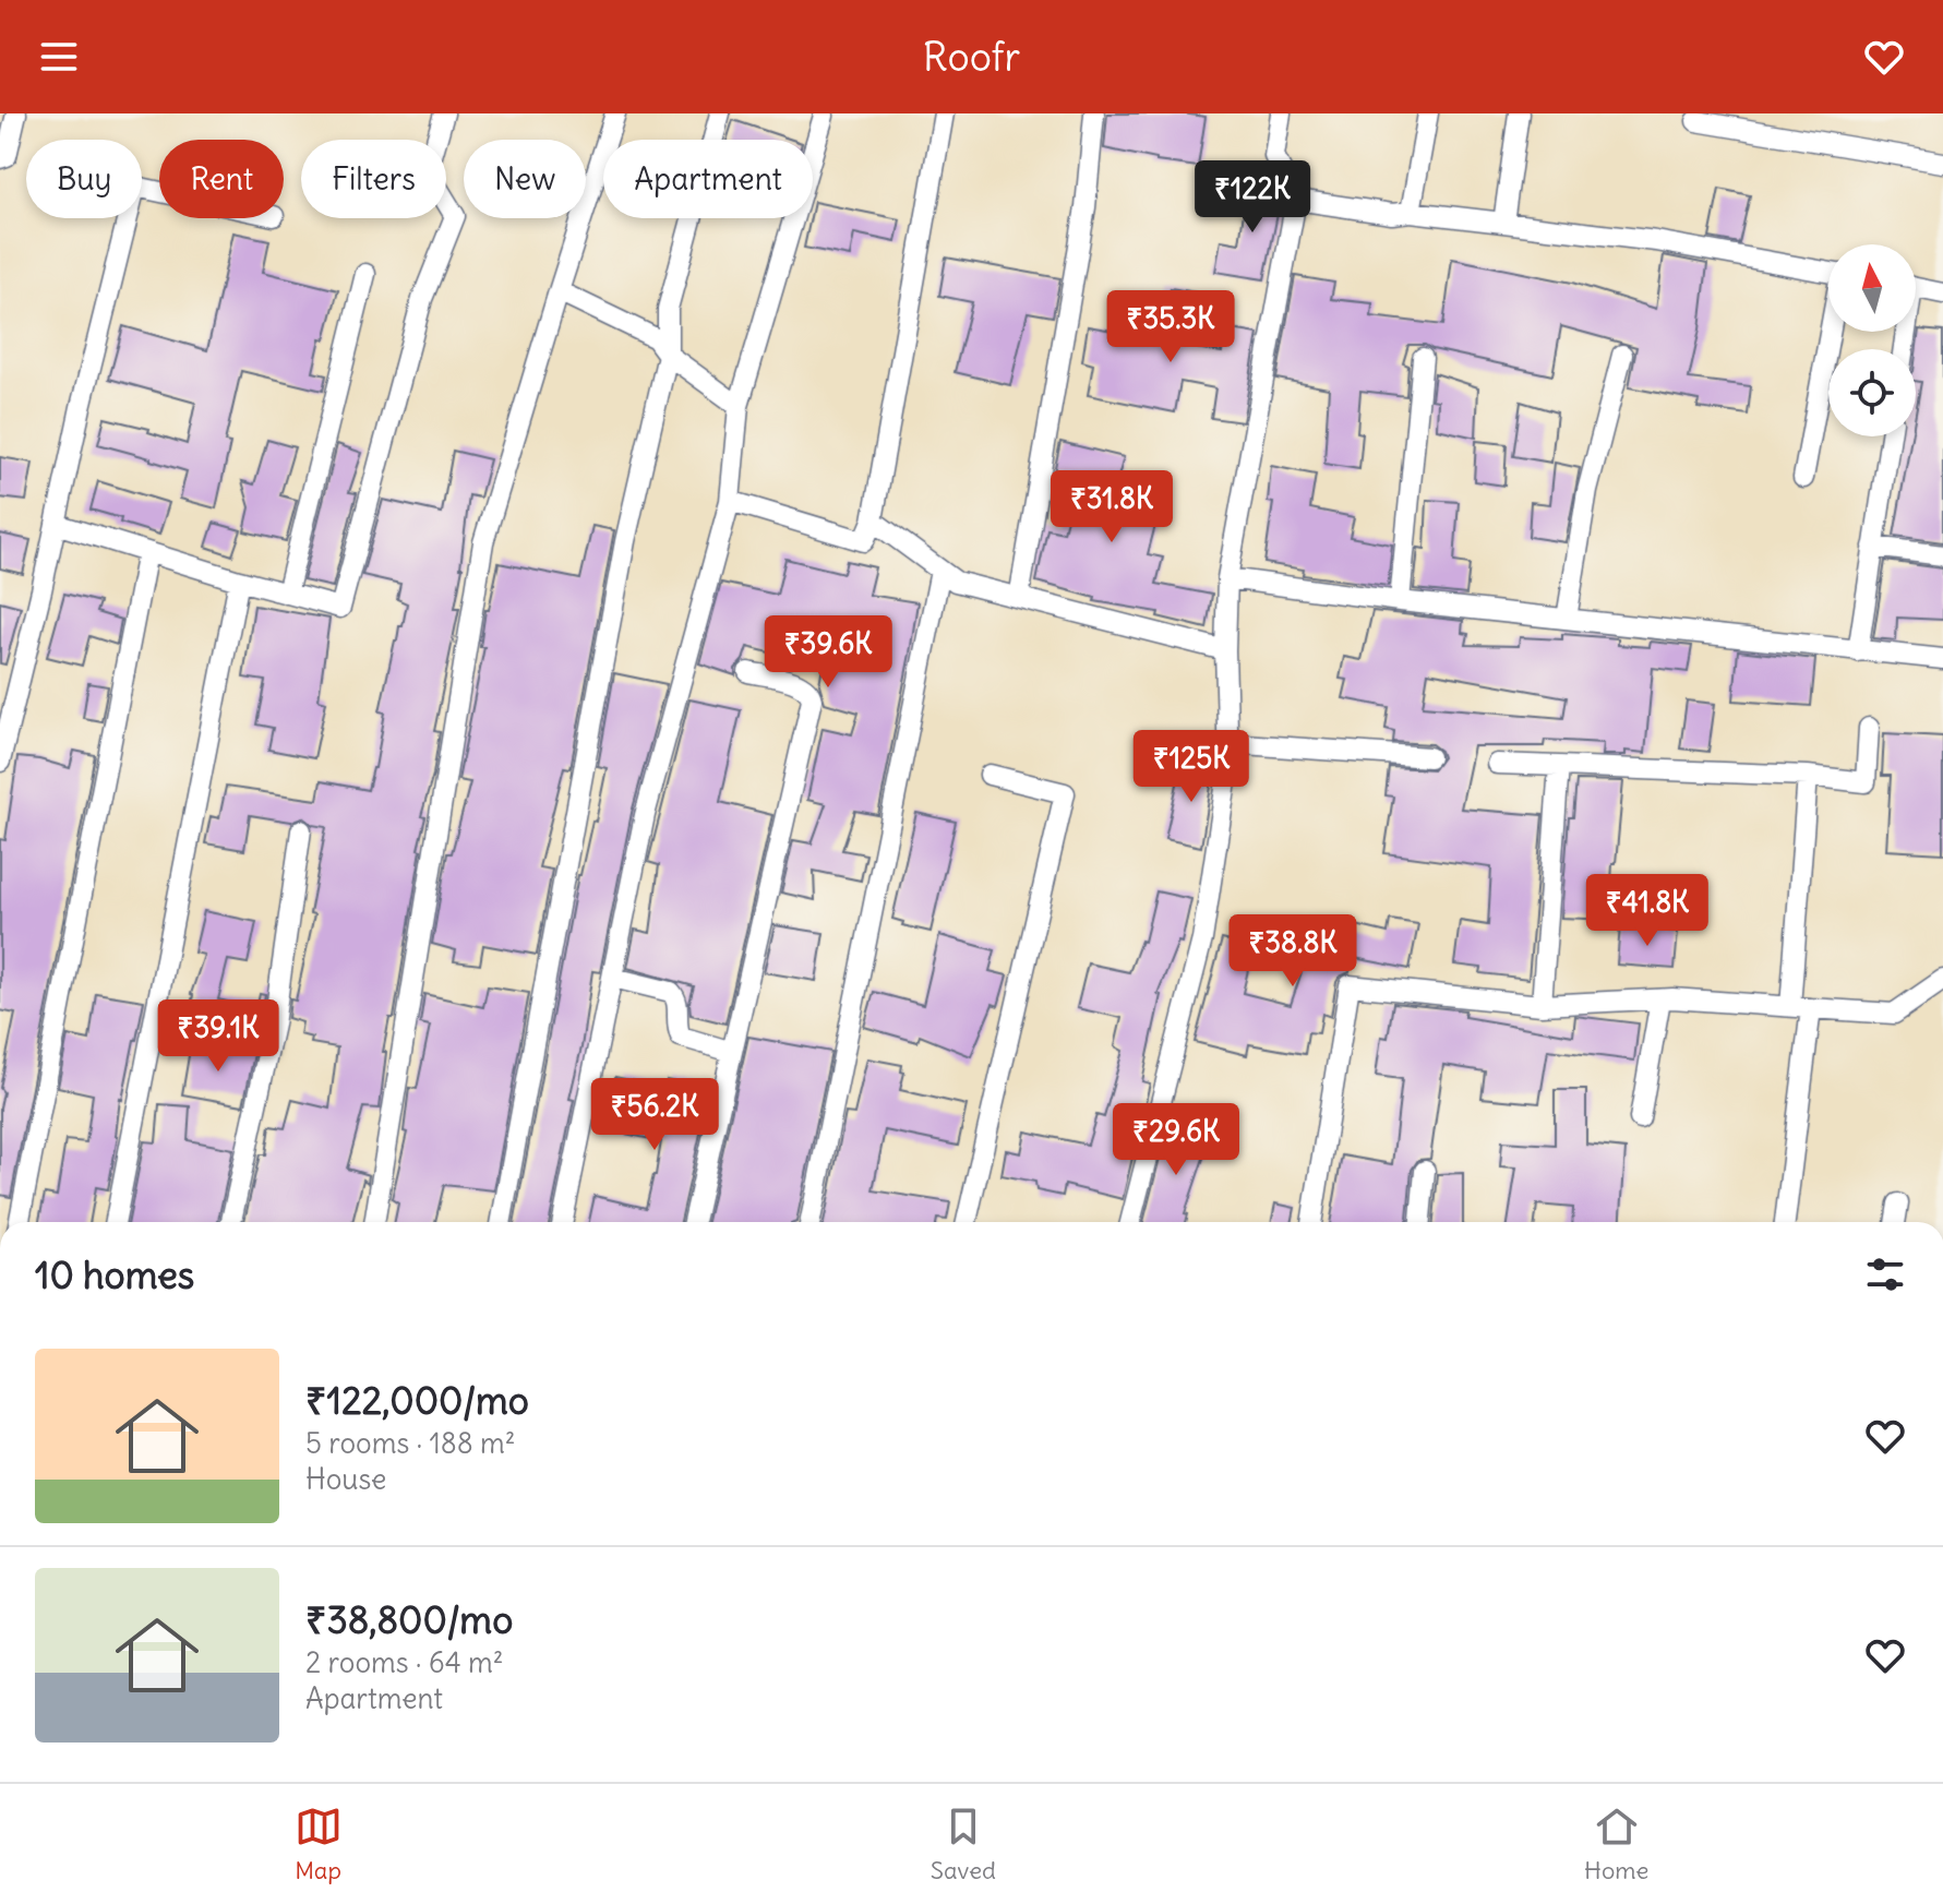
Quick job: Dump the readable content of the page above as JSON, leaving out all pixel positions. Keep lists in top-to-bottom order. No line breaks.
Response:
{"north":"top","page":{"header":"Roofr","chip":["Buy","Rent","Filters","New","Apartment"],"price":["₹122K","₹35.3K","₹31.8K","₹39.6K","₹125K","₹41.8K","₹38.8K","₹39.1K","₹56.2K","₹29.6K"],"heading":"10 homes","list":[{"name":"₹122,000/mo","note":"5 rooms · 188 m² · House"},{"name":"₹38,800/mo","note":"2 rooms · 64 m² · Apartment"}],"tabs":["Map","Saved","Home"]}}
